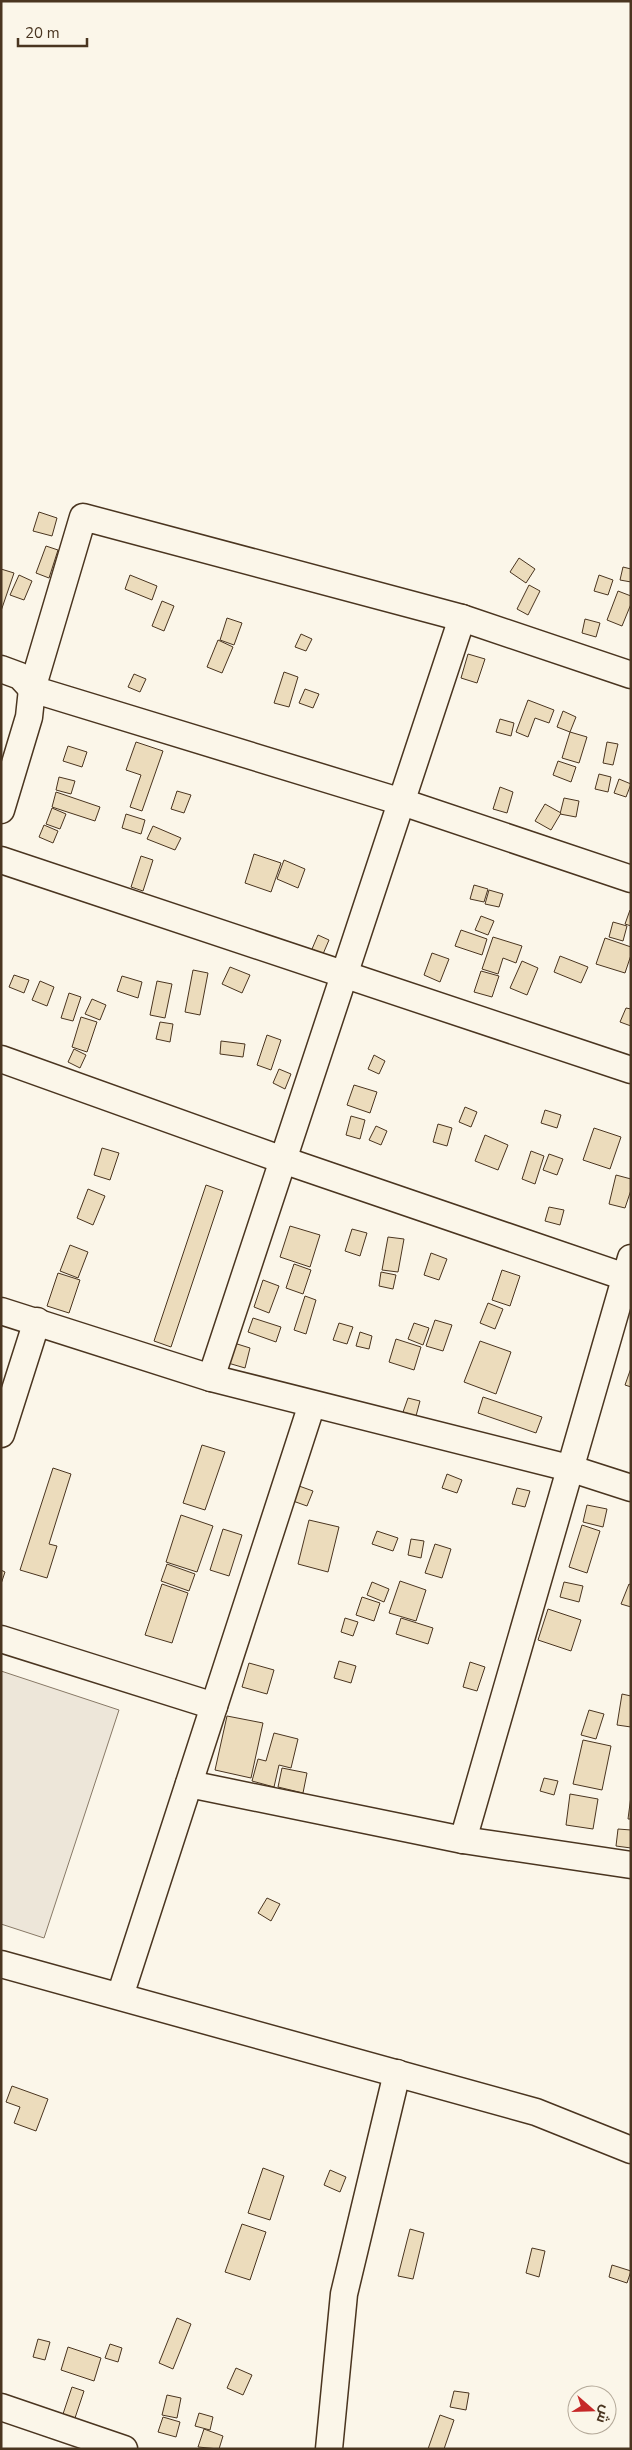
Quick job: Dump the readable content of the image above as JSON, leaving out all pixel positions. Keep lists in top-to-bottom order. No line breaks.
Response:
{"scale_bar":"20 m","north":"right"}
